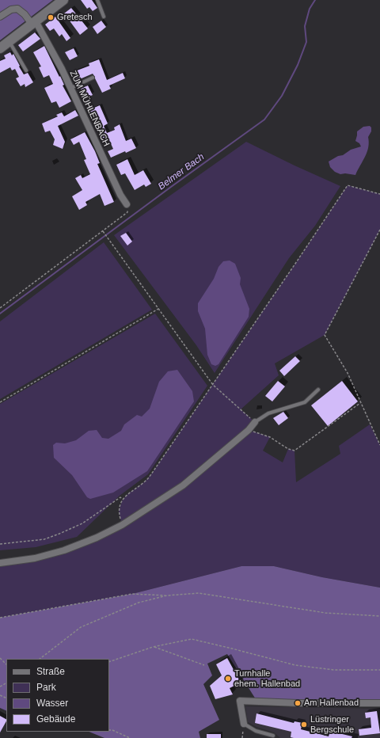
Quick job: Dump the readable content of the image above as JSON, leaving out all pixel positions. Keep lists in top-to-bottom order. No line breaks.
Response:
{"streets":{"street":["ZUM MÜHLENBACH"]},"water":["Belmer Bach"],"places":["Gretesch","Turnhalle ehem. Hallenbad","Am Hallenbad","Lüstringer Bergschule"],"legend":["Straße","Park","Wasser","Gebäude"]}
